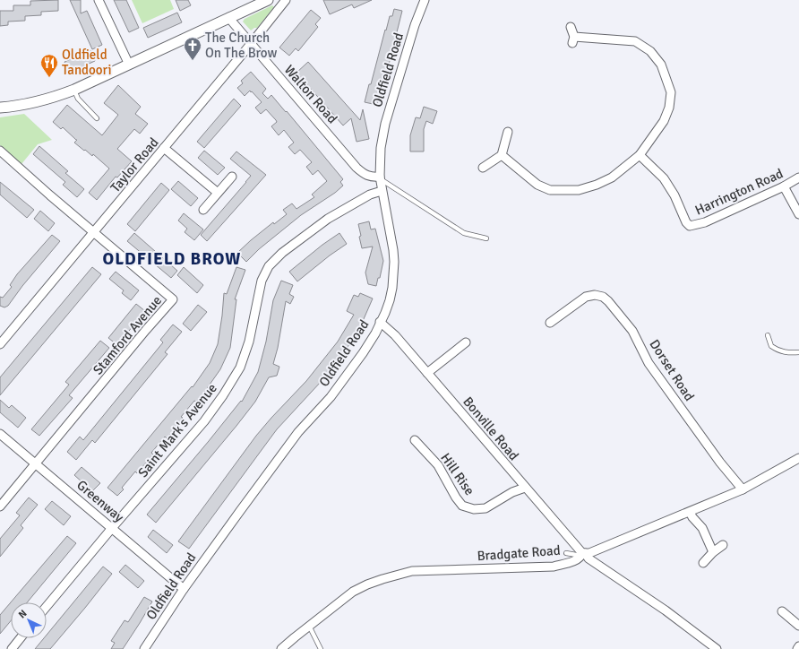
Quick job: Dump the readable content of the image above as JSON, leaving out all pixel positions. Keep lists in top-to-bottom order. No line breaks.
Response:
{"streets":{"street":["Oldfield Road","Walton Road","Taylor Road","Harrington Road","Stamford Avenue","Dorset Road","Bonville Road","Saint Mark's Avenue","Hill Rise","Greenway","Bradgate Road"]},"crossings":[["Oldfield Road","Walton Road"],["Oldfield Road","Bonville Road"],["Oldfield Road","Saint Mark's Avenue"],["Oldfield Road","Greenway"],["Walton Road","Taylor Road"],["Taylor Road","Stamford Avenue"],["Stamford Avenue","Greenway"],["Dorset Road","Bradgate Road"],["Bonville Road","Hill Rise"],["Bonville Road","Bradgate Road"],["Saint Mark's Avenue","Greenway"]],"districts":["OLDFIELD BROW"],"places":{"church":["The Church On The Brow"],"restaurant":["Oldfield Tandoori"]},"north":"top left"}
